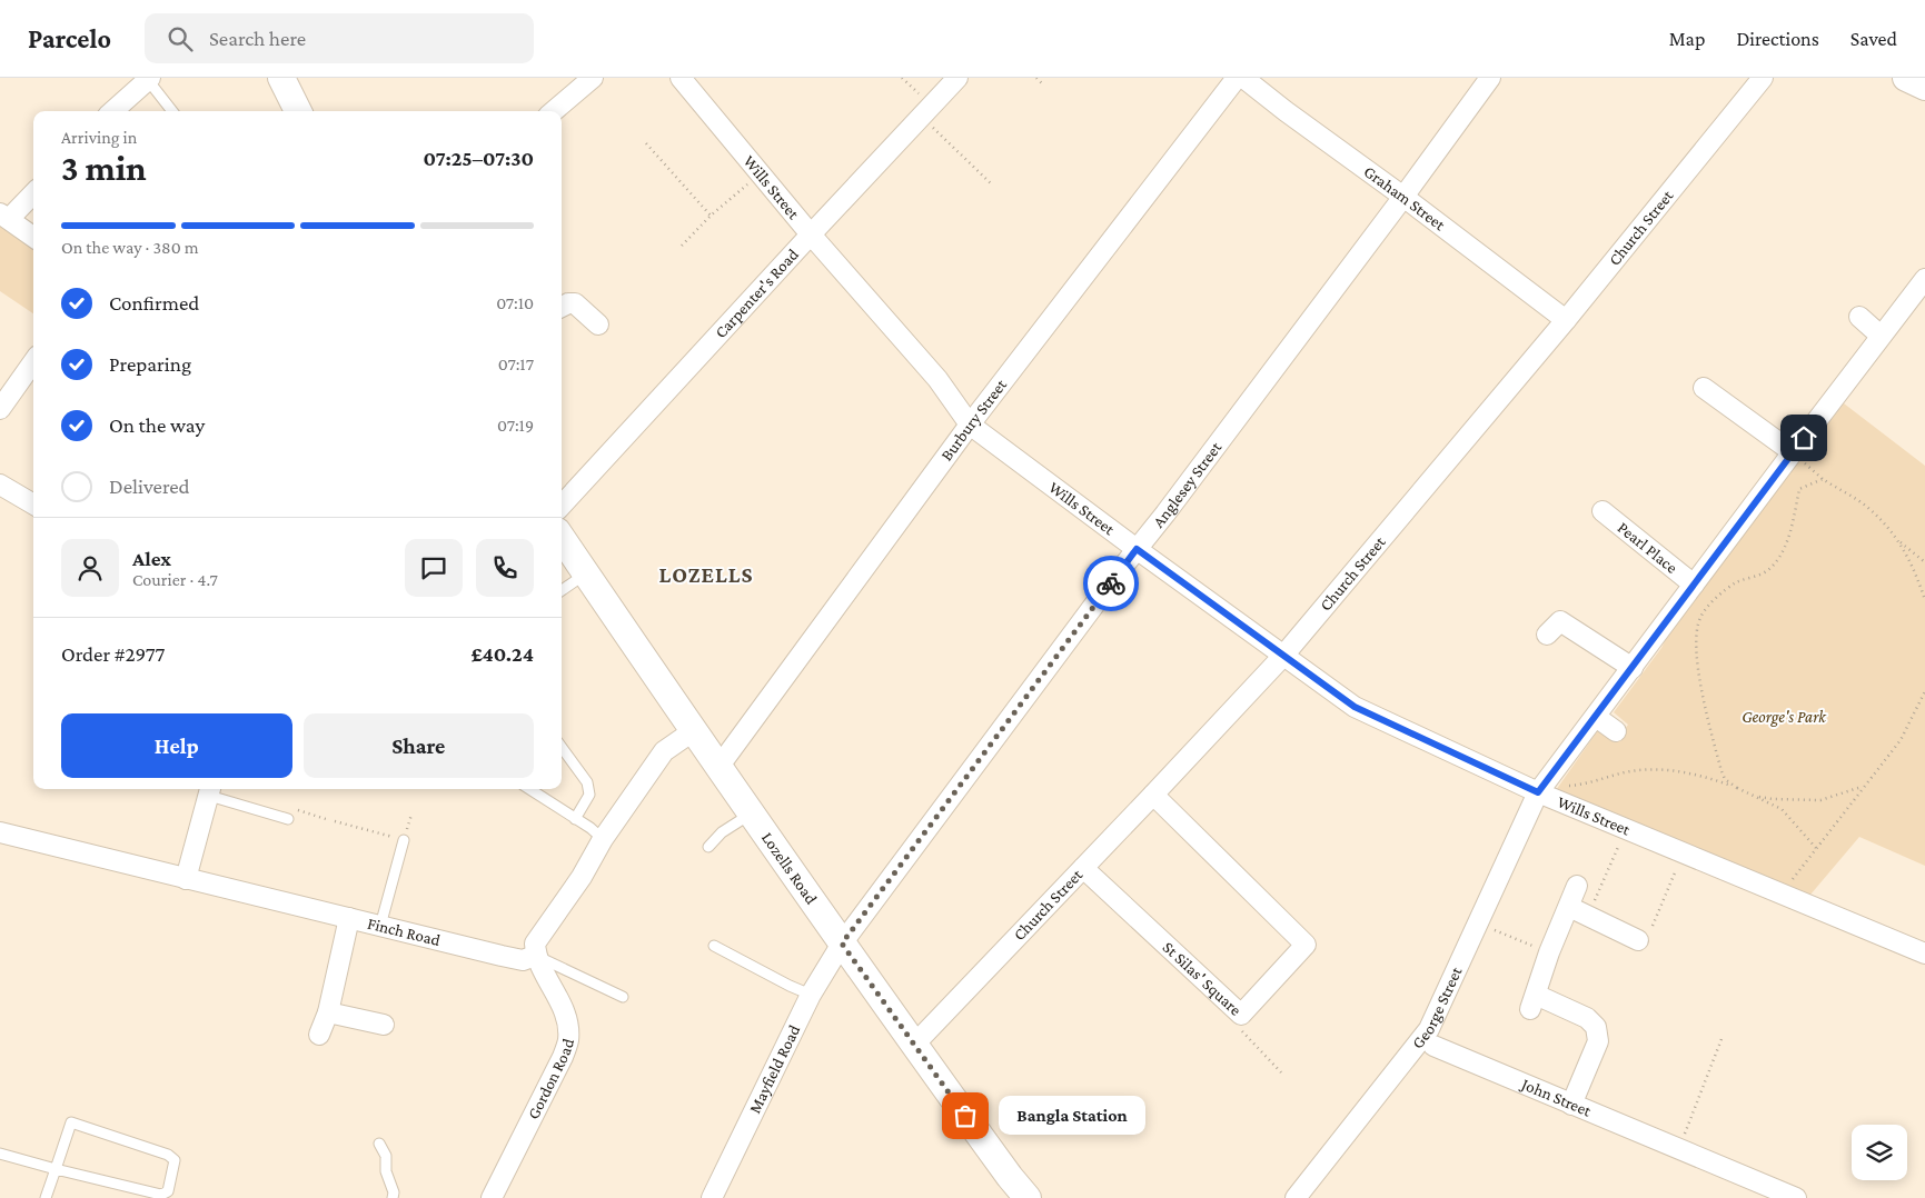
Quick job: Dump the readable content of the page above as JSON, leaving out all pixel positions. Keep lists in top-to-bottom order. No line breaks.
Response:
{"streets":{"main road":["Lozells Road"],"street":["Wills Street","Graham Street","Church Street","Carpenter's Road","Burbury Street","Anglesey Street","Pearl Place","Finch Road","St Silas' Square","George Street","Mayfield Road","Gordon Road","John Street"]},"crossings":[["Wills Street","Church Street"],["Wills Street","Carpenter's Road"],["Wills Street","Burbury Street"],["Wills Street","Anglesey Street"],["Wills Street","George Street"],["Graham Street","Church Street"],["Graham Street","Anglesey Street"],["Church Street","Lozells Road"],["Church Street","St Silas' Square"],["Burbury Street","Lozells Road"],["Anglesey Street","Lozells Road"],["Anglesey Street","Mayfield Road"],["Pearl Place","George Street"],["Lozells Road","Mayfield Road"],["Finch Road","Gordon Road"]],"districts":["LOZELLS"],"parks":["George's Park"],"places":["Bangla Station"],"page":{"header":"Parcelo","search":"Search here","nav":["Map","Directions","Saved"],"heading":["3 min","Arriving in","07:25–07:30"],"panel":["Alex","Courier · 4.7","Order #2977","£40.24"],"bar":"On the way · 380 m","list":[["Confirmed","07:10"],["Preparing","07:17"],["On the way","07:19"],"Delivered"],"buttons":["Help","Share"],"bubble":"Bangla Station"}}
